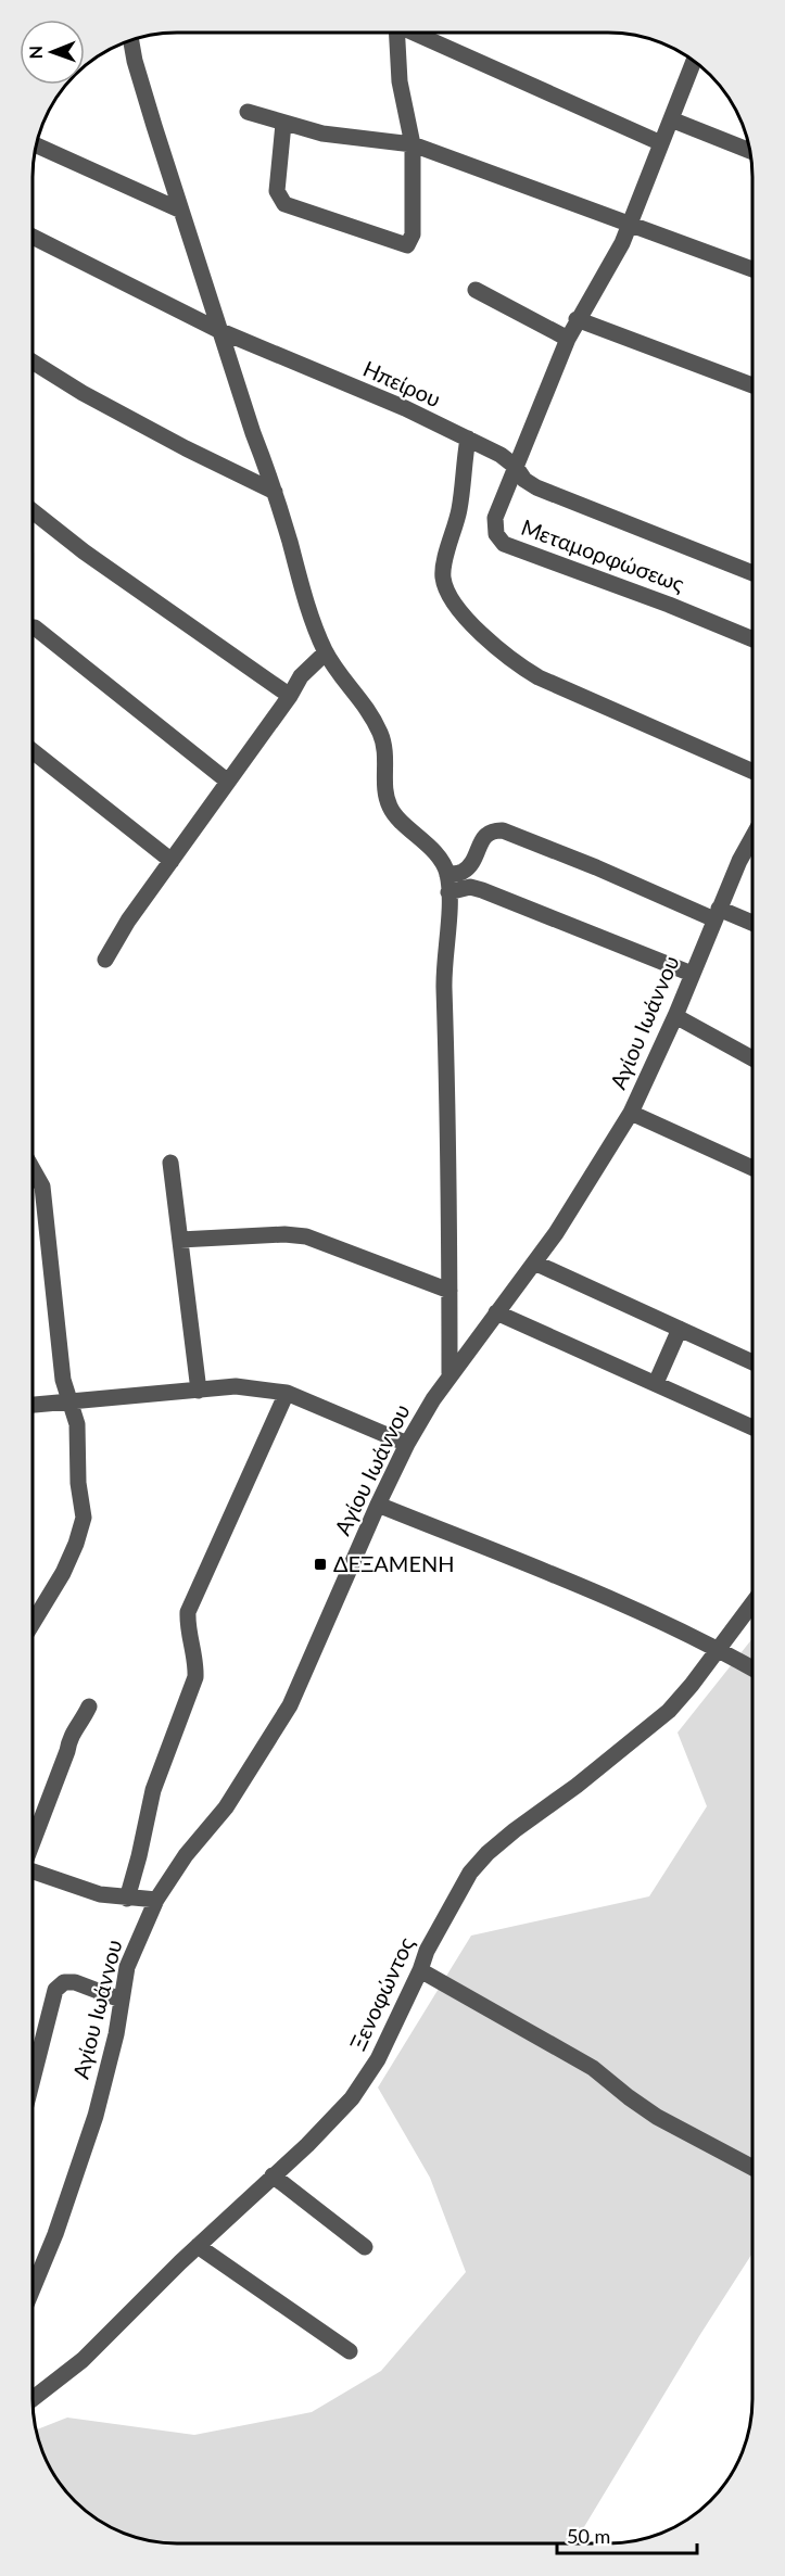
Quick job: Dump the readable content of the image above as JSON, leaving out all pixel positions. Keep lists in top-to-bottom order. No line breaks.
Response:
{"streets":{"street":["Ηπείρου","Μεταμορφώσεως","Αγίου Ιωάννου","Ξενοφώντος"]},"crossings":[["Ηπείρου","Μεταμορφώσεως"]],"places":{"transit":["ΔΕΞΑΜΕΝΗ"]},"scale_bar":"50 m","north":"left"}
